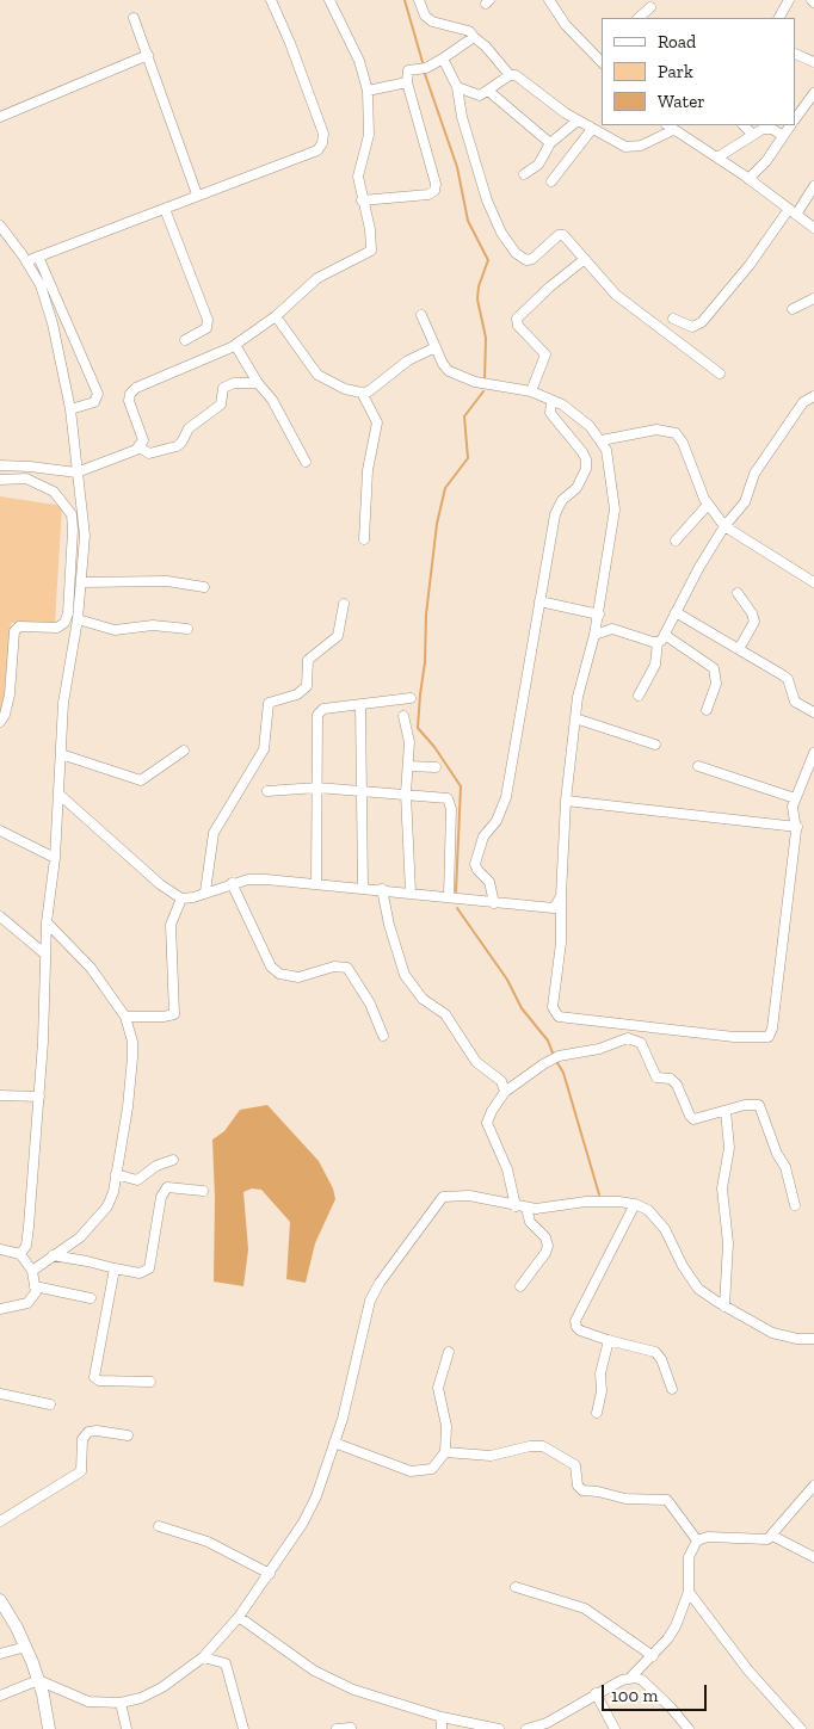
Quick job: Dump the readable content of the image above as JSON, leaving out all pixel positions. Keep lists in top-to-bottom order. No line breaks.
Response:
{"legend":["Road","Park","Water"],"scale_bar":"100 m"}
